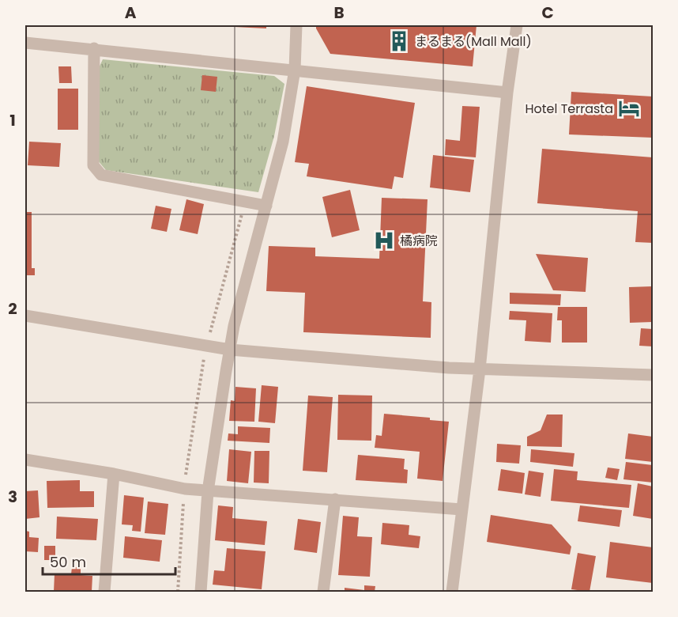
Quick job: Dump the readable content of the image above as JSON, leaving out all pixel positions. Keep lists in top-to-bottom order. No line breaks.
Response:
{"places":{"building":["まるまる(Mall Mall)"],"hotel":["Hotel Terrasta"],"hospital":["橘病院"]},"scale_bar":"50 m","grid":{"columns":["A","B","C"],"rows":["1","2","3"]}}
